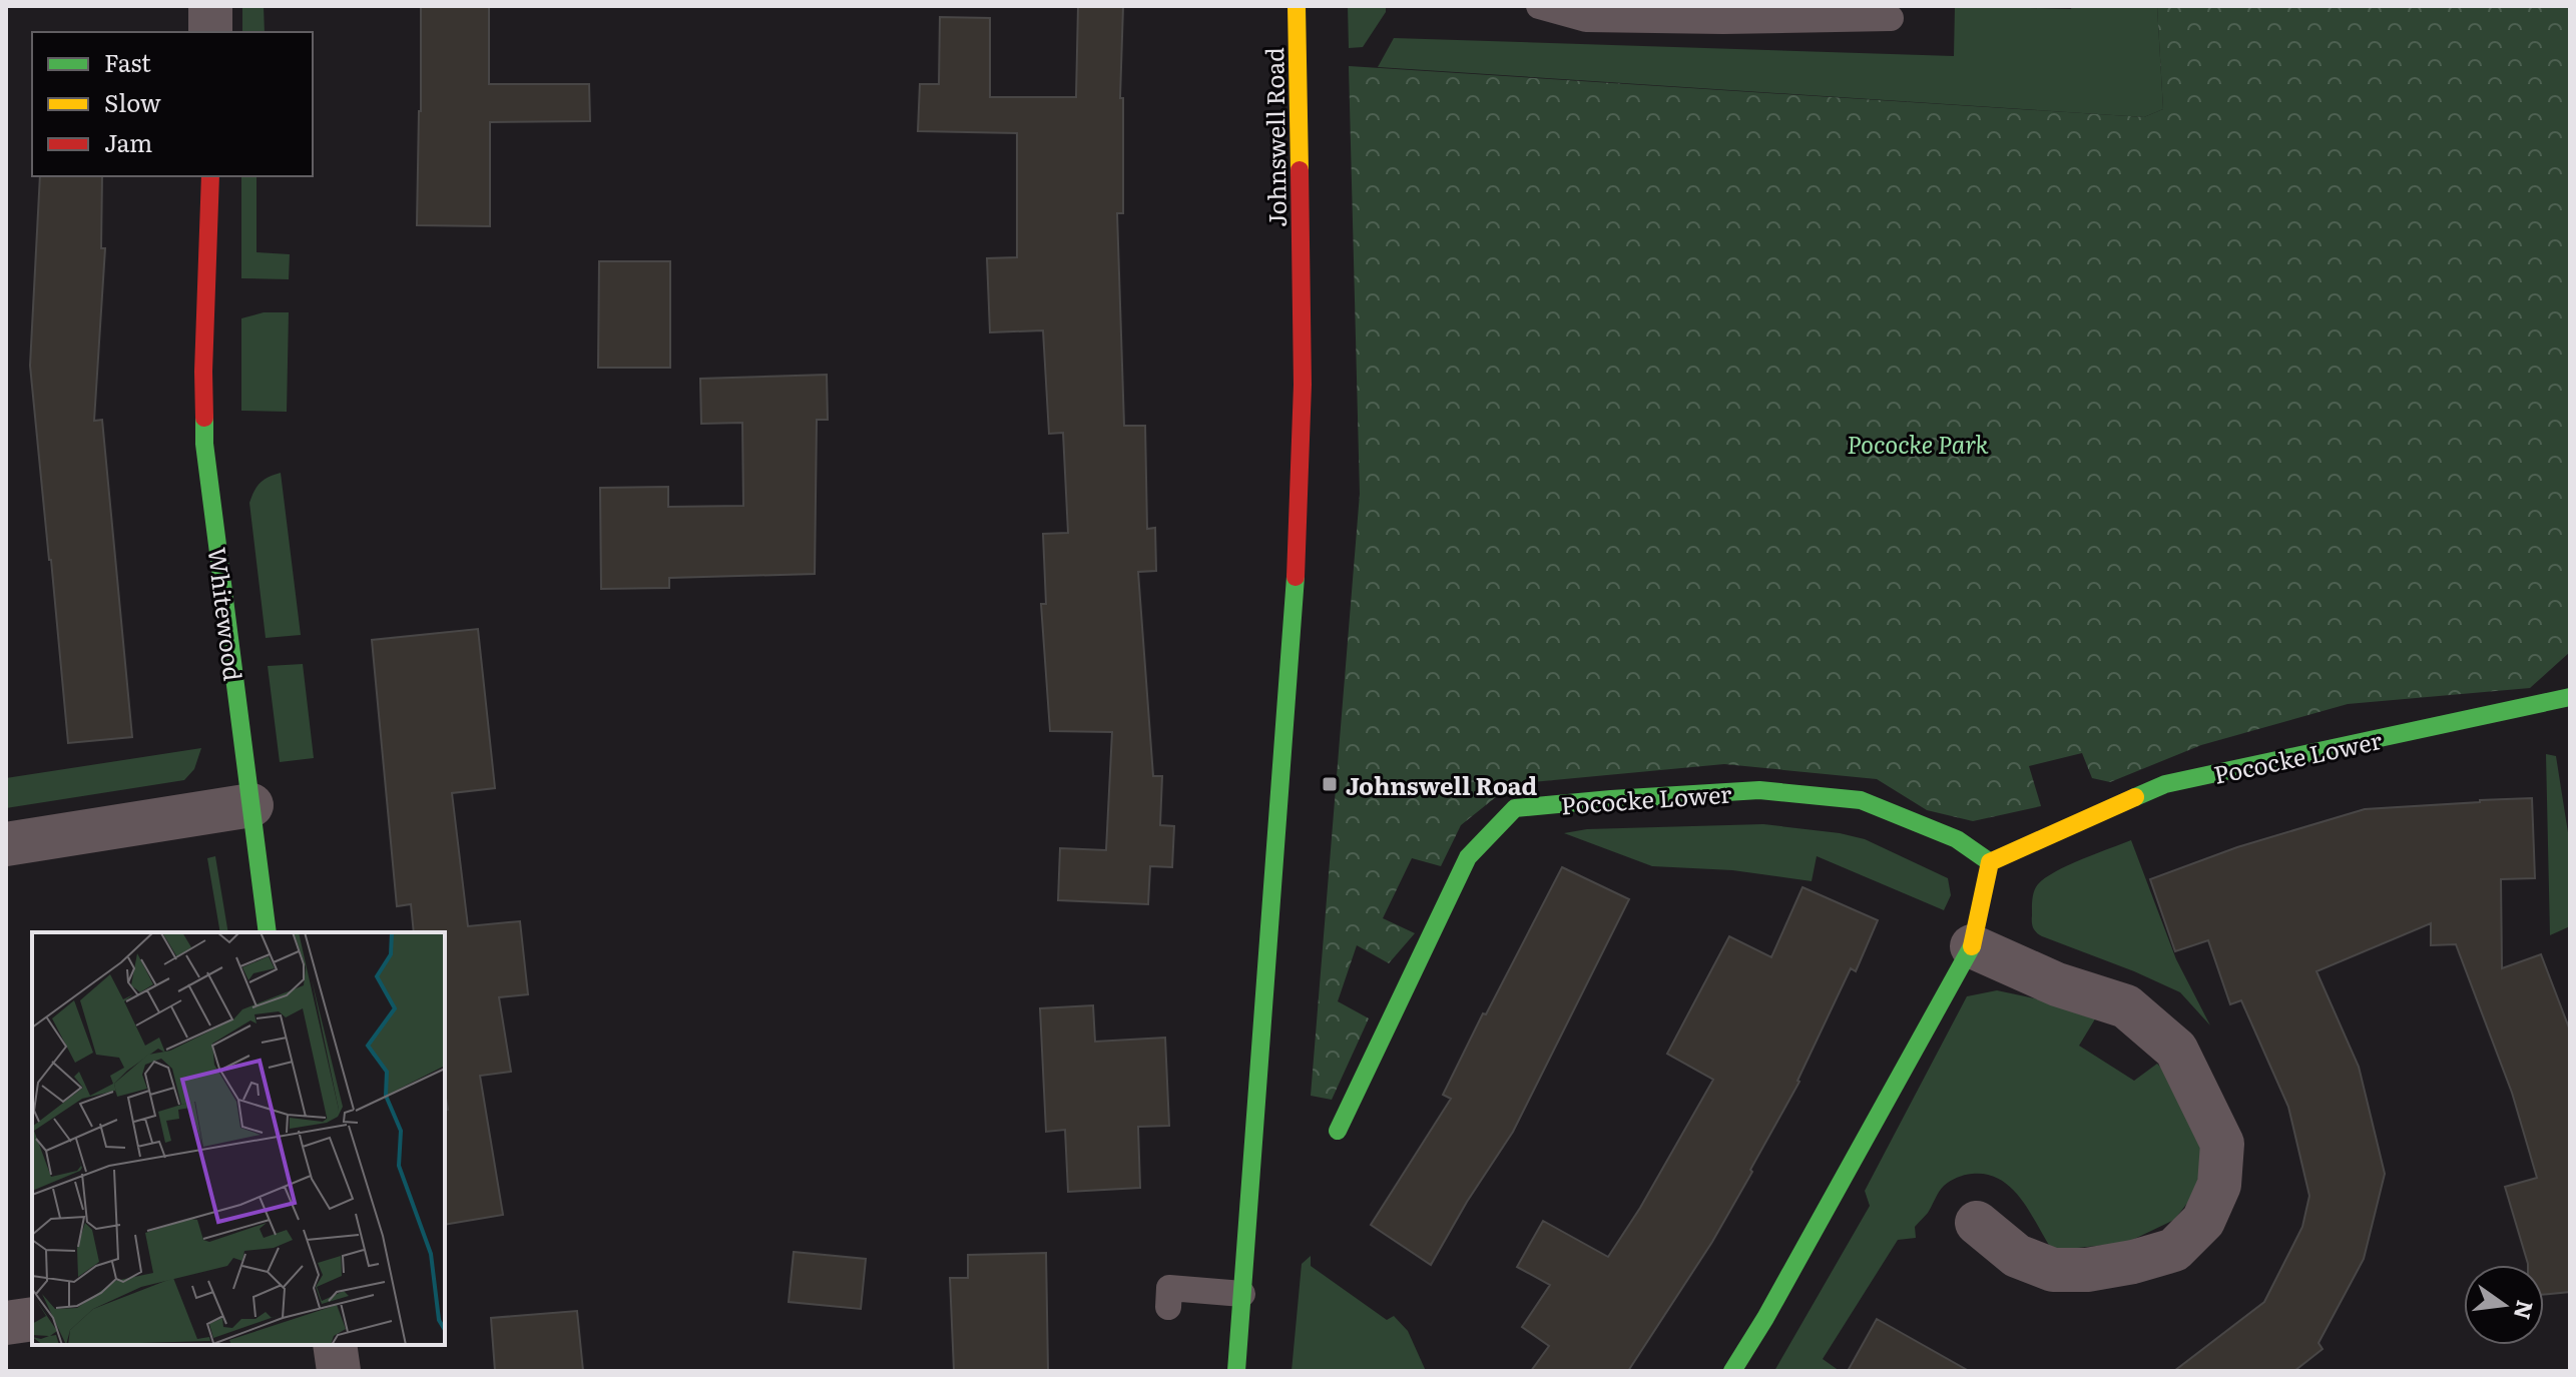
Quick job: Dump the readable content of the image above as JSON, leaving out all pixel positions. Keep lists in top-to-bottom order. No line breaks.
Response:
{"streets":{"street":["Johnswell Road","Whitewood","Pococke Lower"]},"parks":["Pococke Park"],"places":{"transit":["Johnswell Road"]},"legend":["Fast","Slow","Jam"],"north":"right"}
